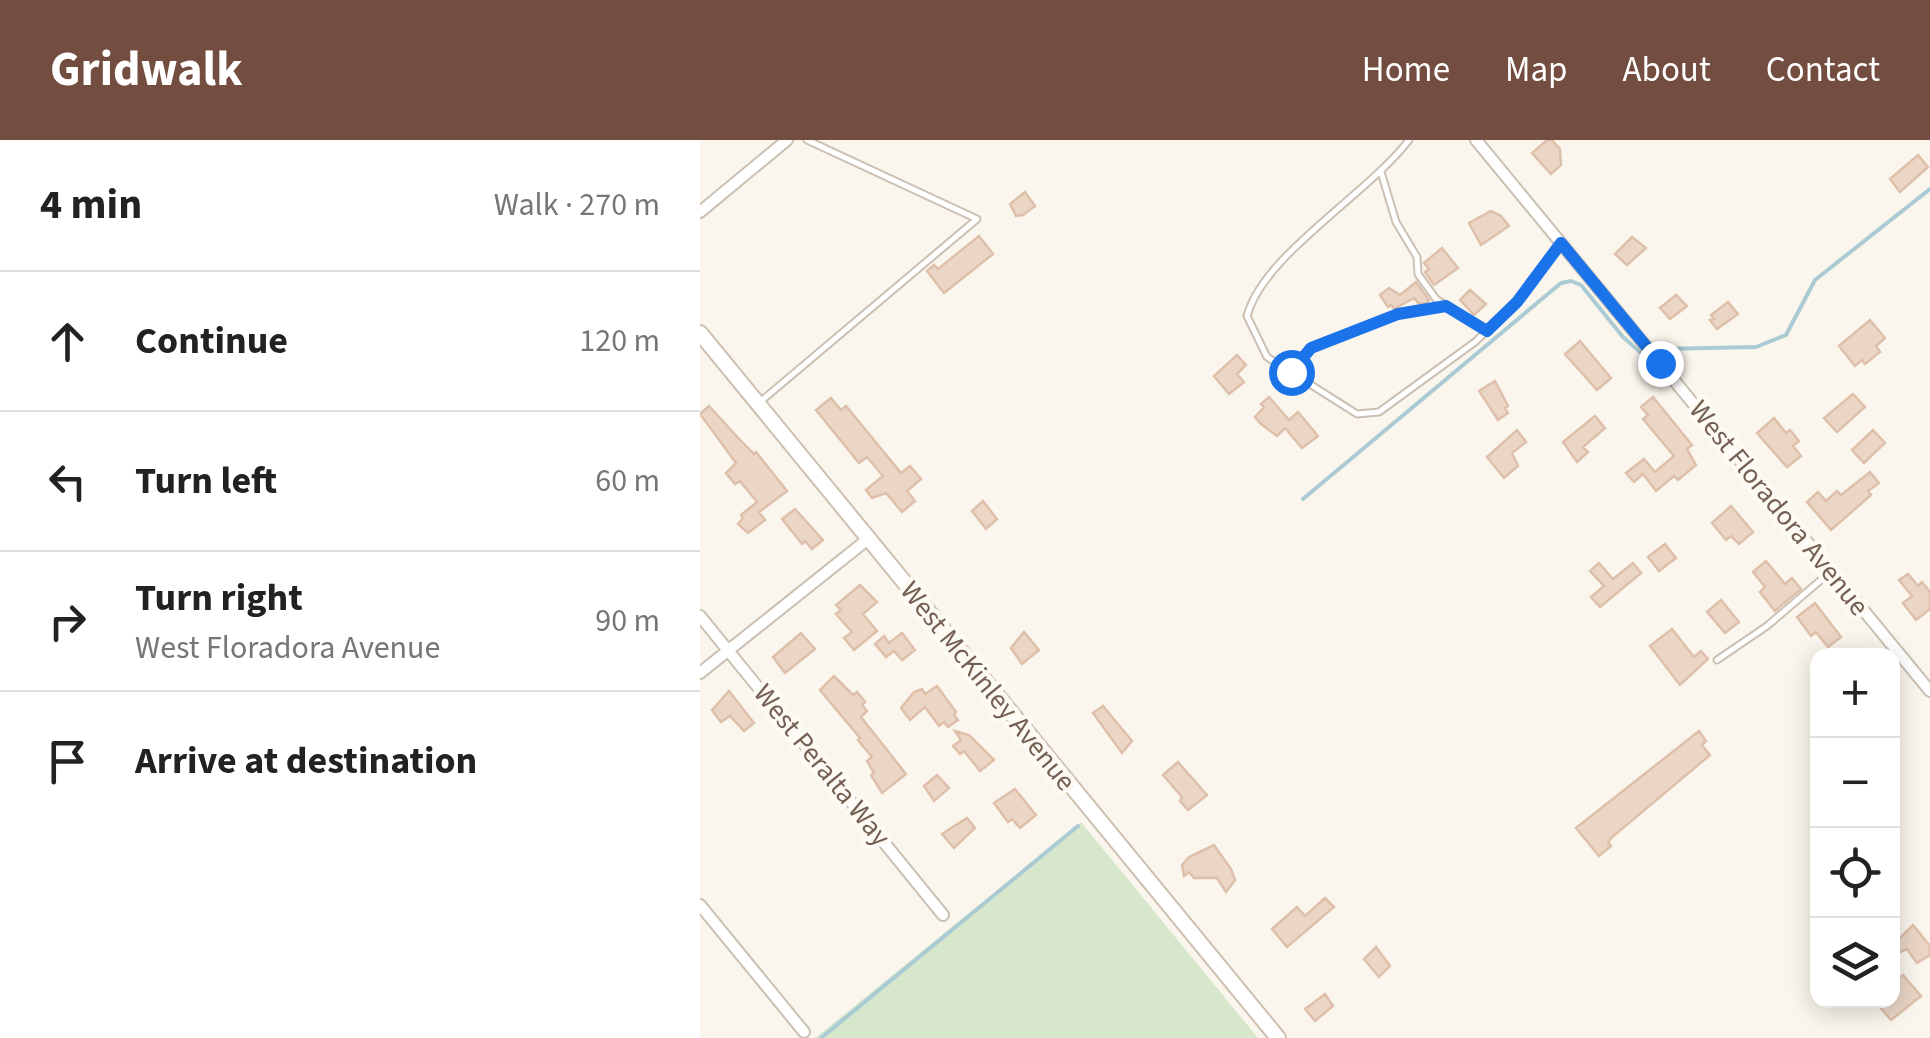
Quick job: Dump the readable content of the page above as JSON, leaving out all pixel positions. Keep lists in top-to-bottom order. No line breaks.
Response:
{"streets":{"main road":["West McKinley Avenue"],"street":["West Floradora Avenue","West Peralta Way"]},"page":{"header":"Gridwalk","nav":["Home","Map","About","Contact"],"heading":["4 min","Walk · 270 m"],"list":[["Continue","120 m"],["Turn left","60 m"],["Turn right","West Floradora Avenue","90 m"],"Arrive at destination"],"map_buttons":["+","−"]}}
